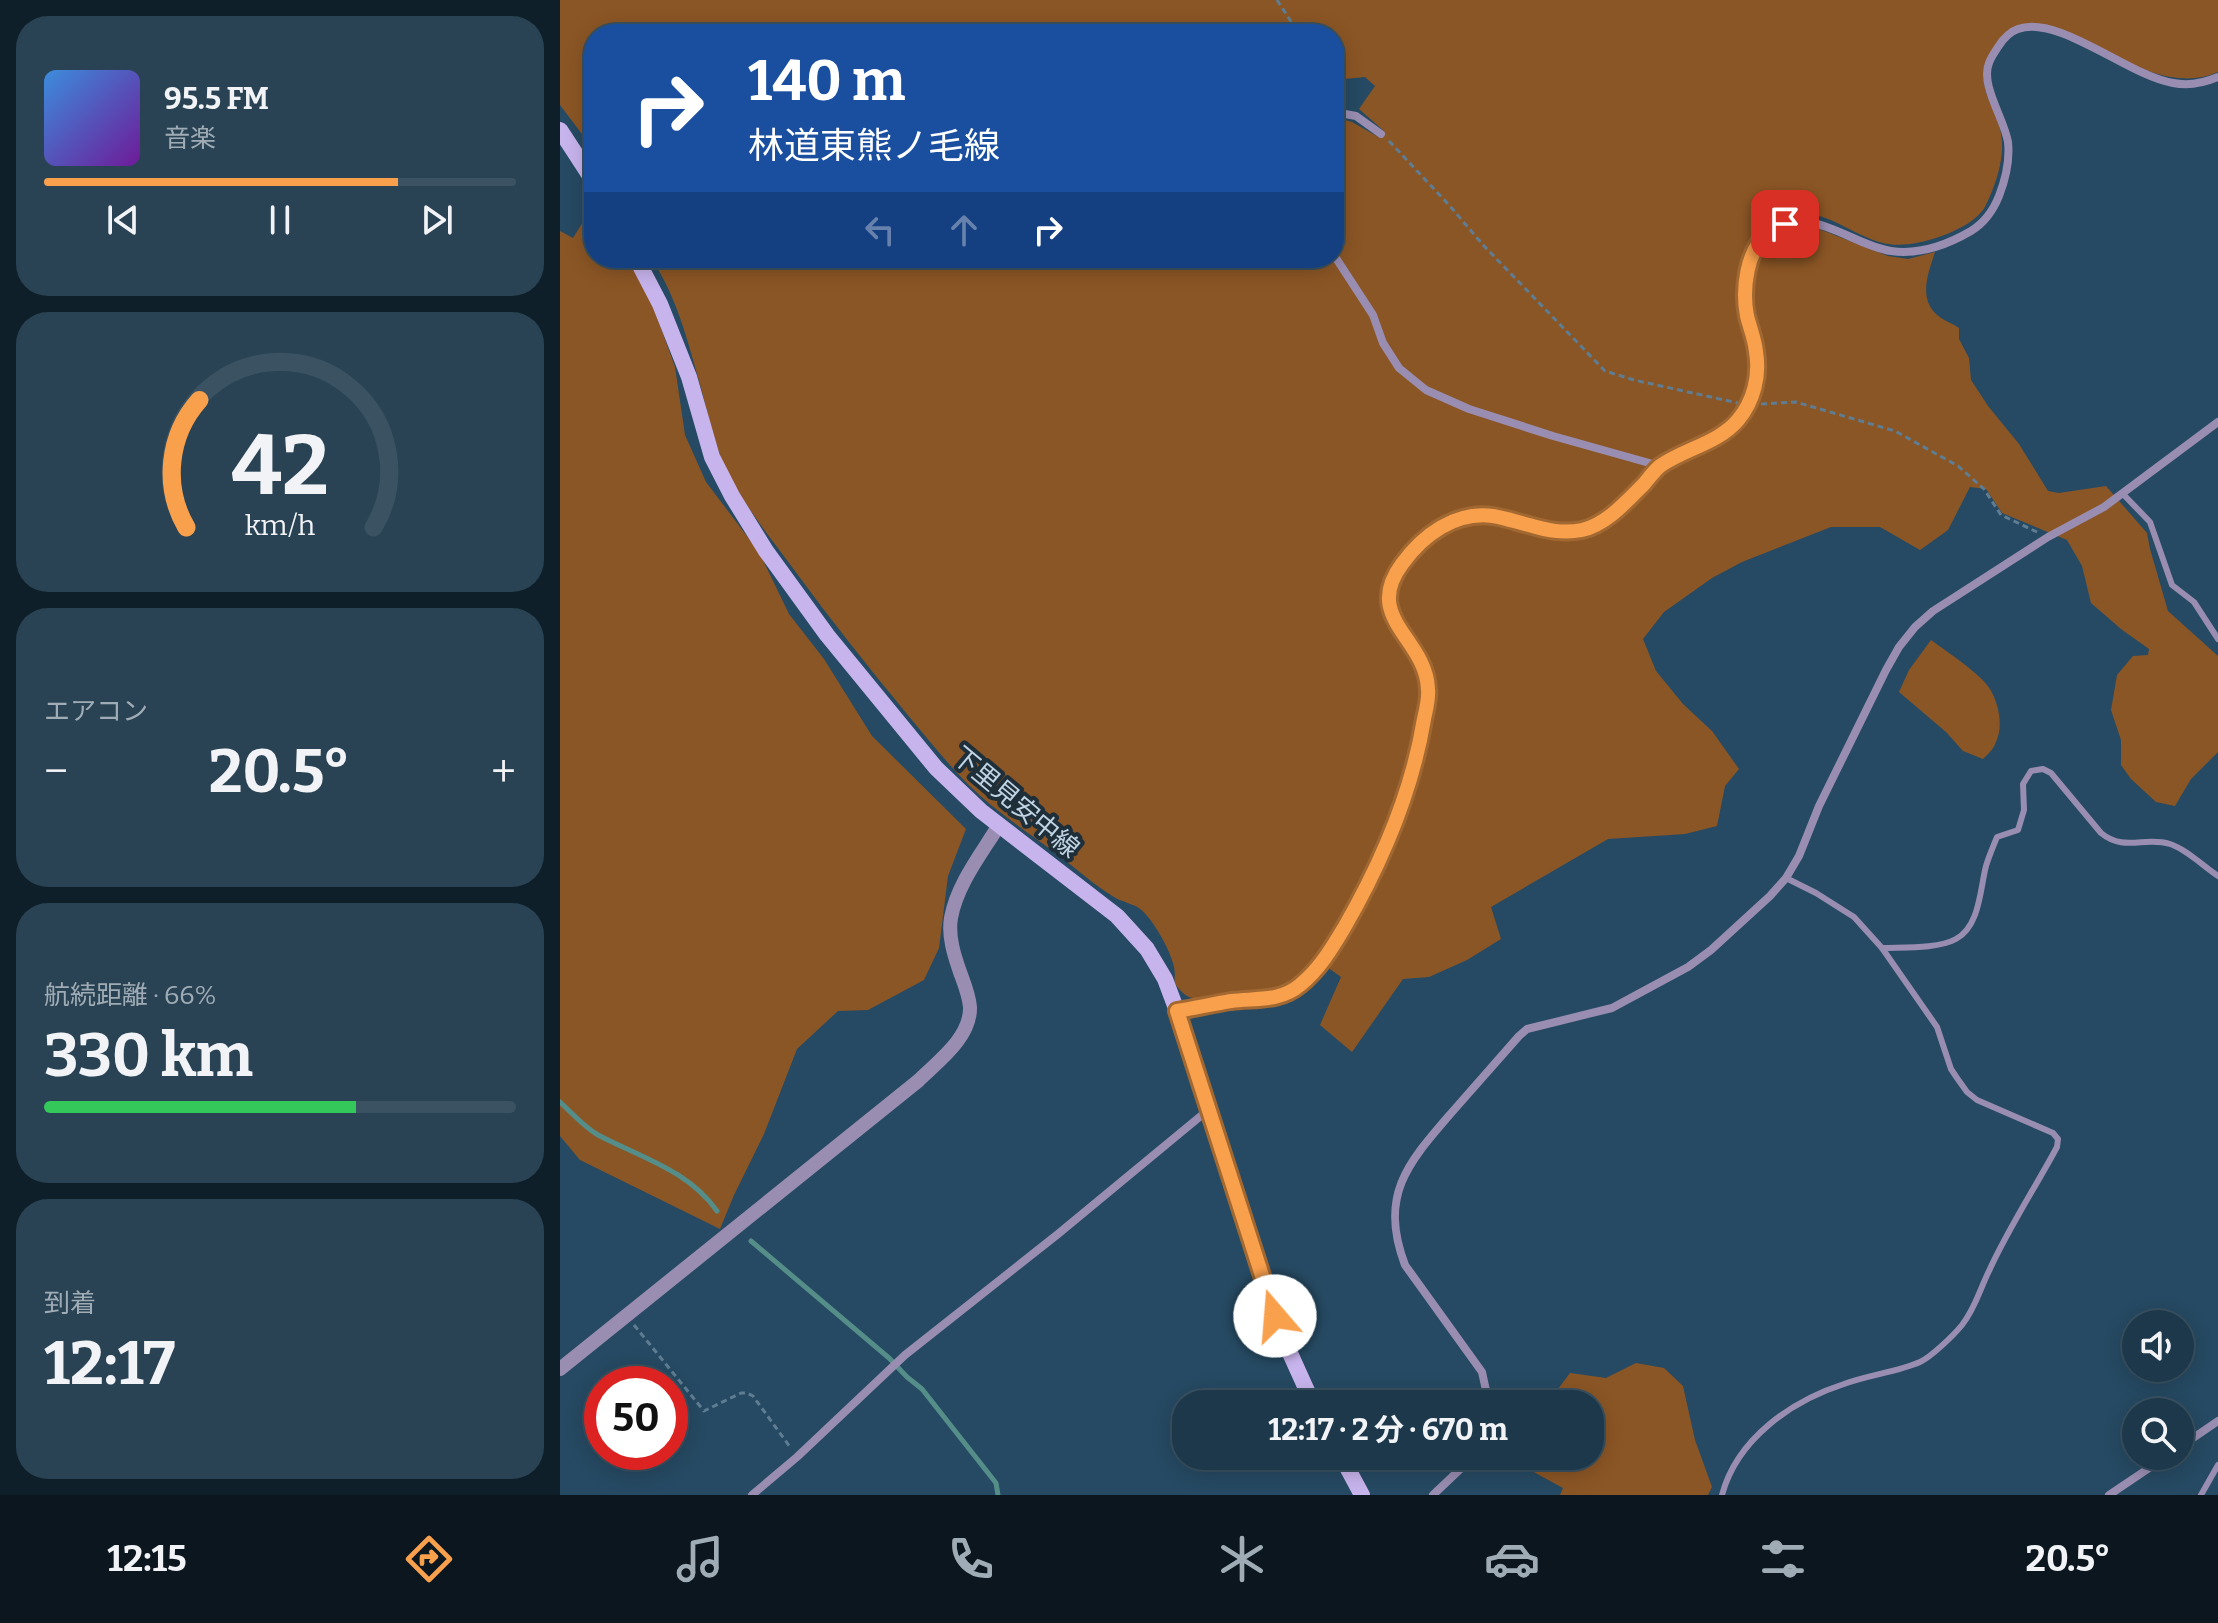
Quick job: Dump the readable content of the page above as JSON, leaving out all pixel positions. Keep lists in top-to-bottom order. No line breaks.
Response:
{"streets":{"main road":["下里見安中線"]},"page":{"turn":["140 m","林道東熊ノ毛線"],"song":["95.5 FM","音楽"],"tile":["エアコン",["航続距離 · 66%","330 km"],["到着","12:17"]],"heat":["−","20.5°","+"],"limit":"50","trip":"12:17 · 2 分 · 670 m","tabs":["12:15","20.5°"],"gauge":["42","km/h"]}}
